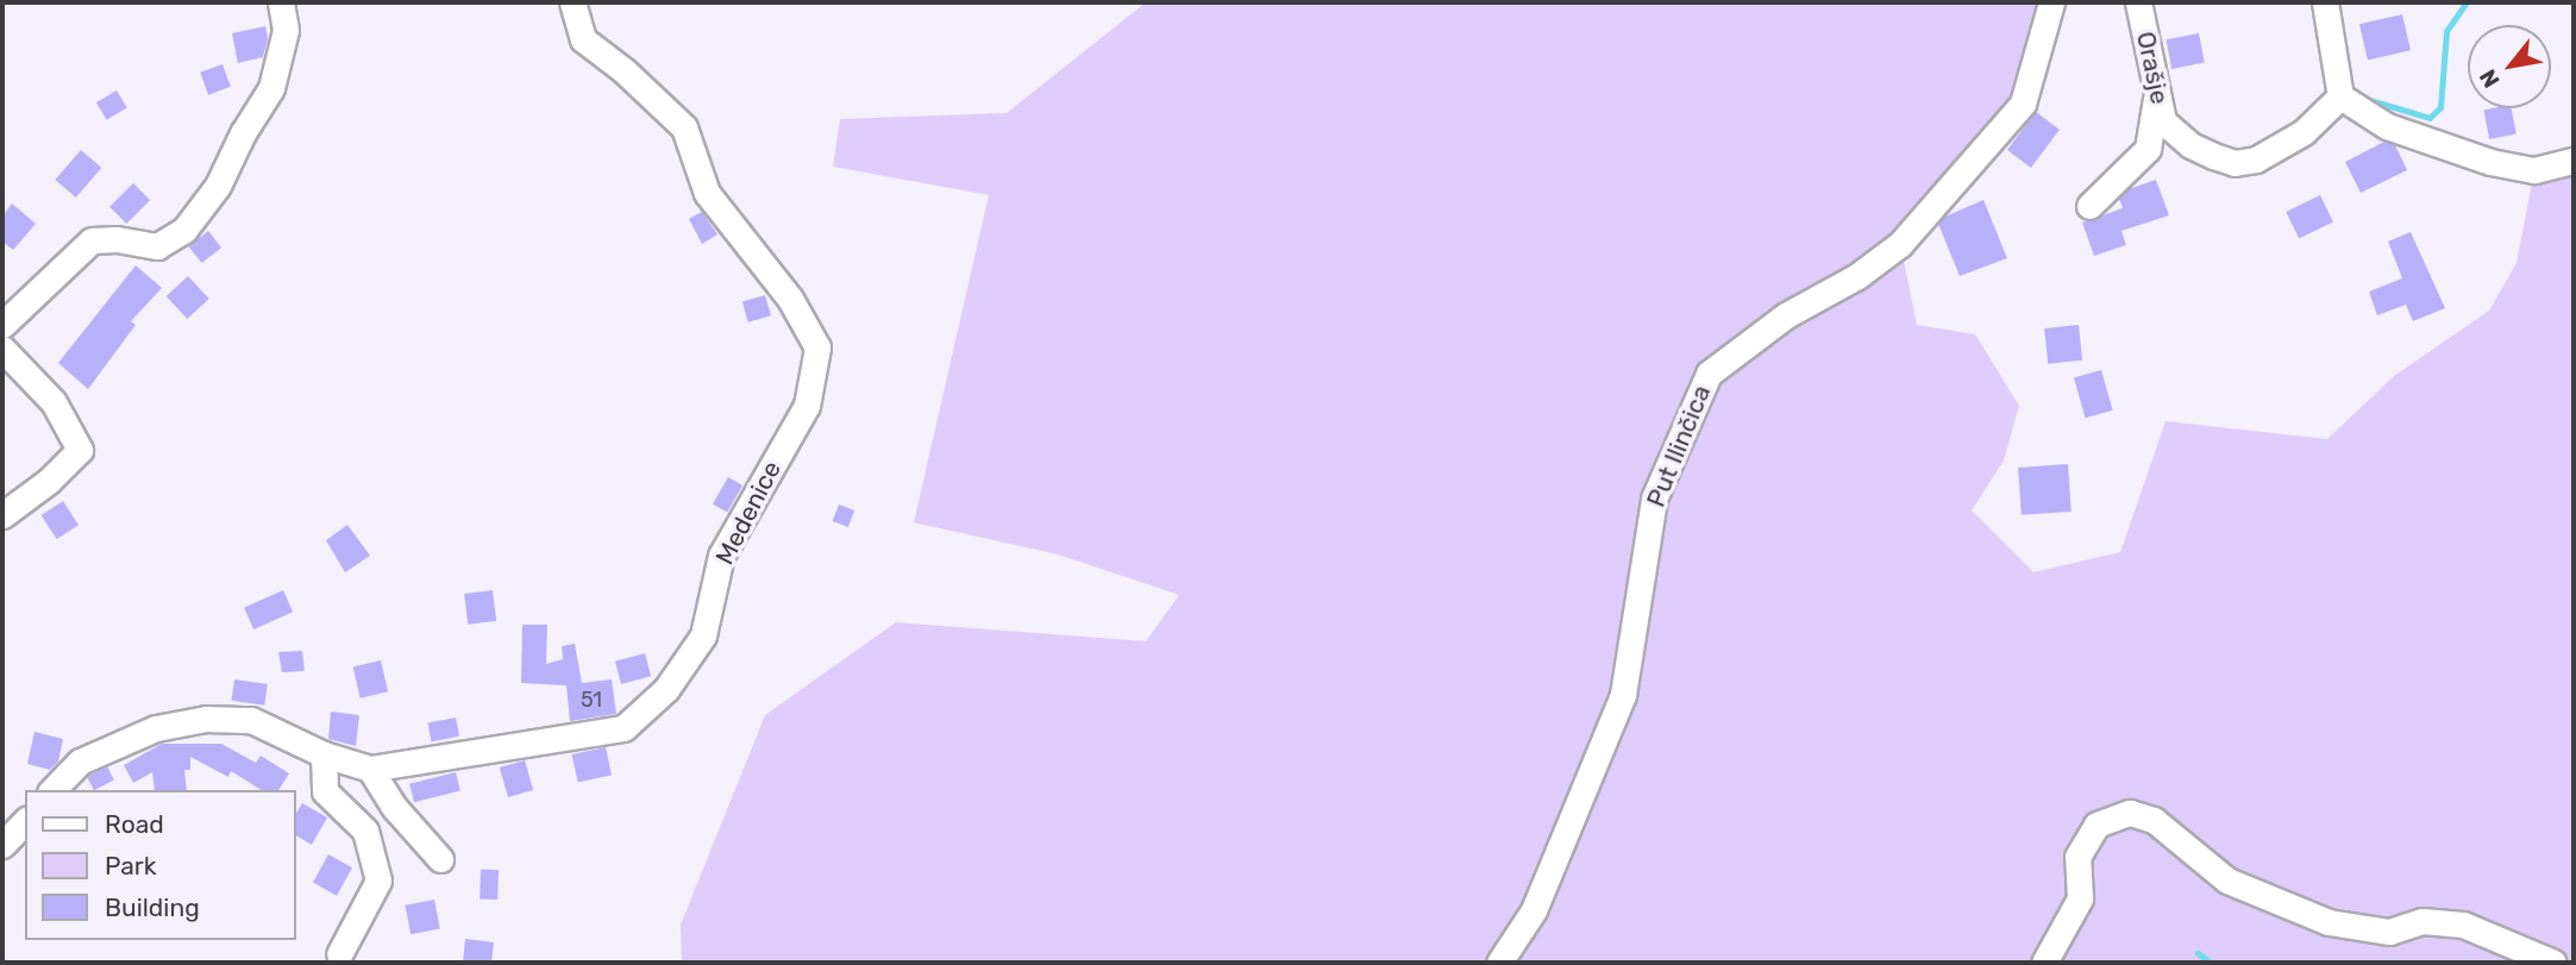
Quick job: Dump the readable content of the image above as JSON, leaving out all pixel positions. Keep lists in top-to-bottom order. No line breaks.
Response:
{"streets":{"street":["Orašje","Put Ilinčica","Medenice"]},"house_numbers":["51"],"legend":["Road","Park","Building"],"north":"bottom left"}
